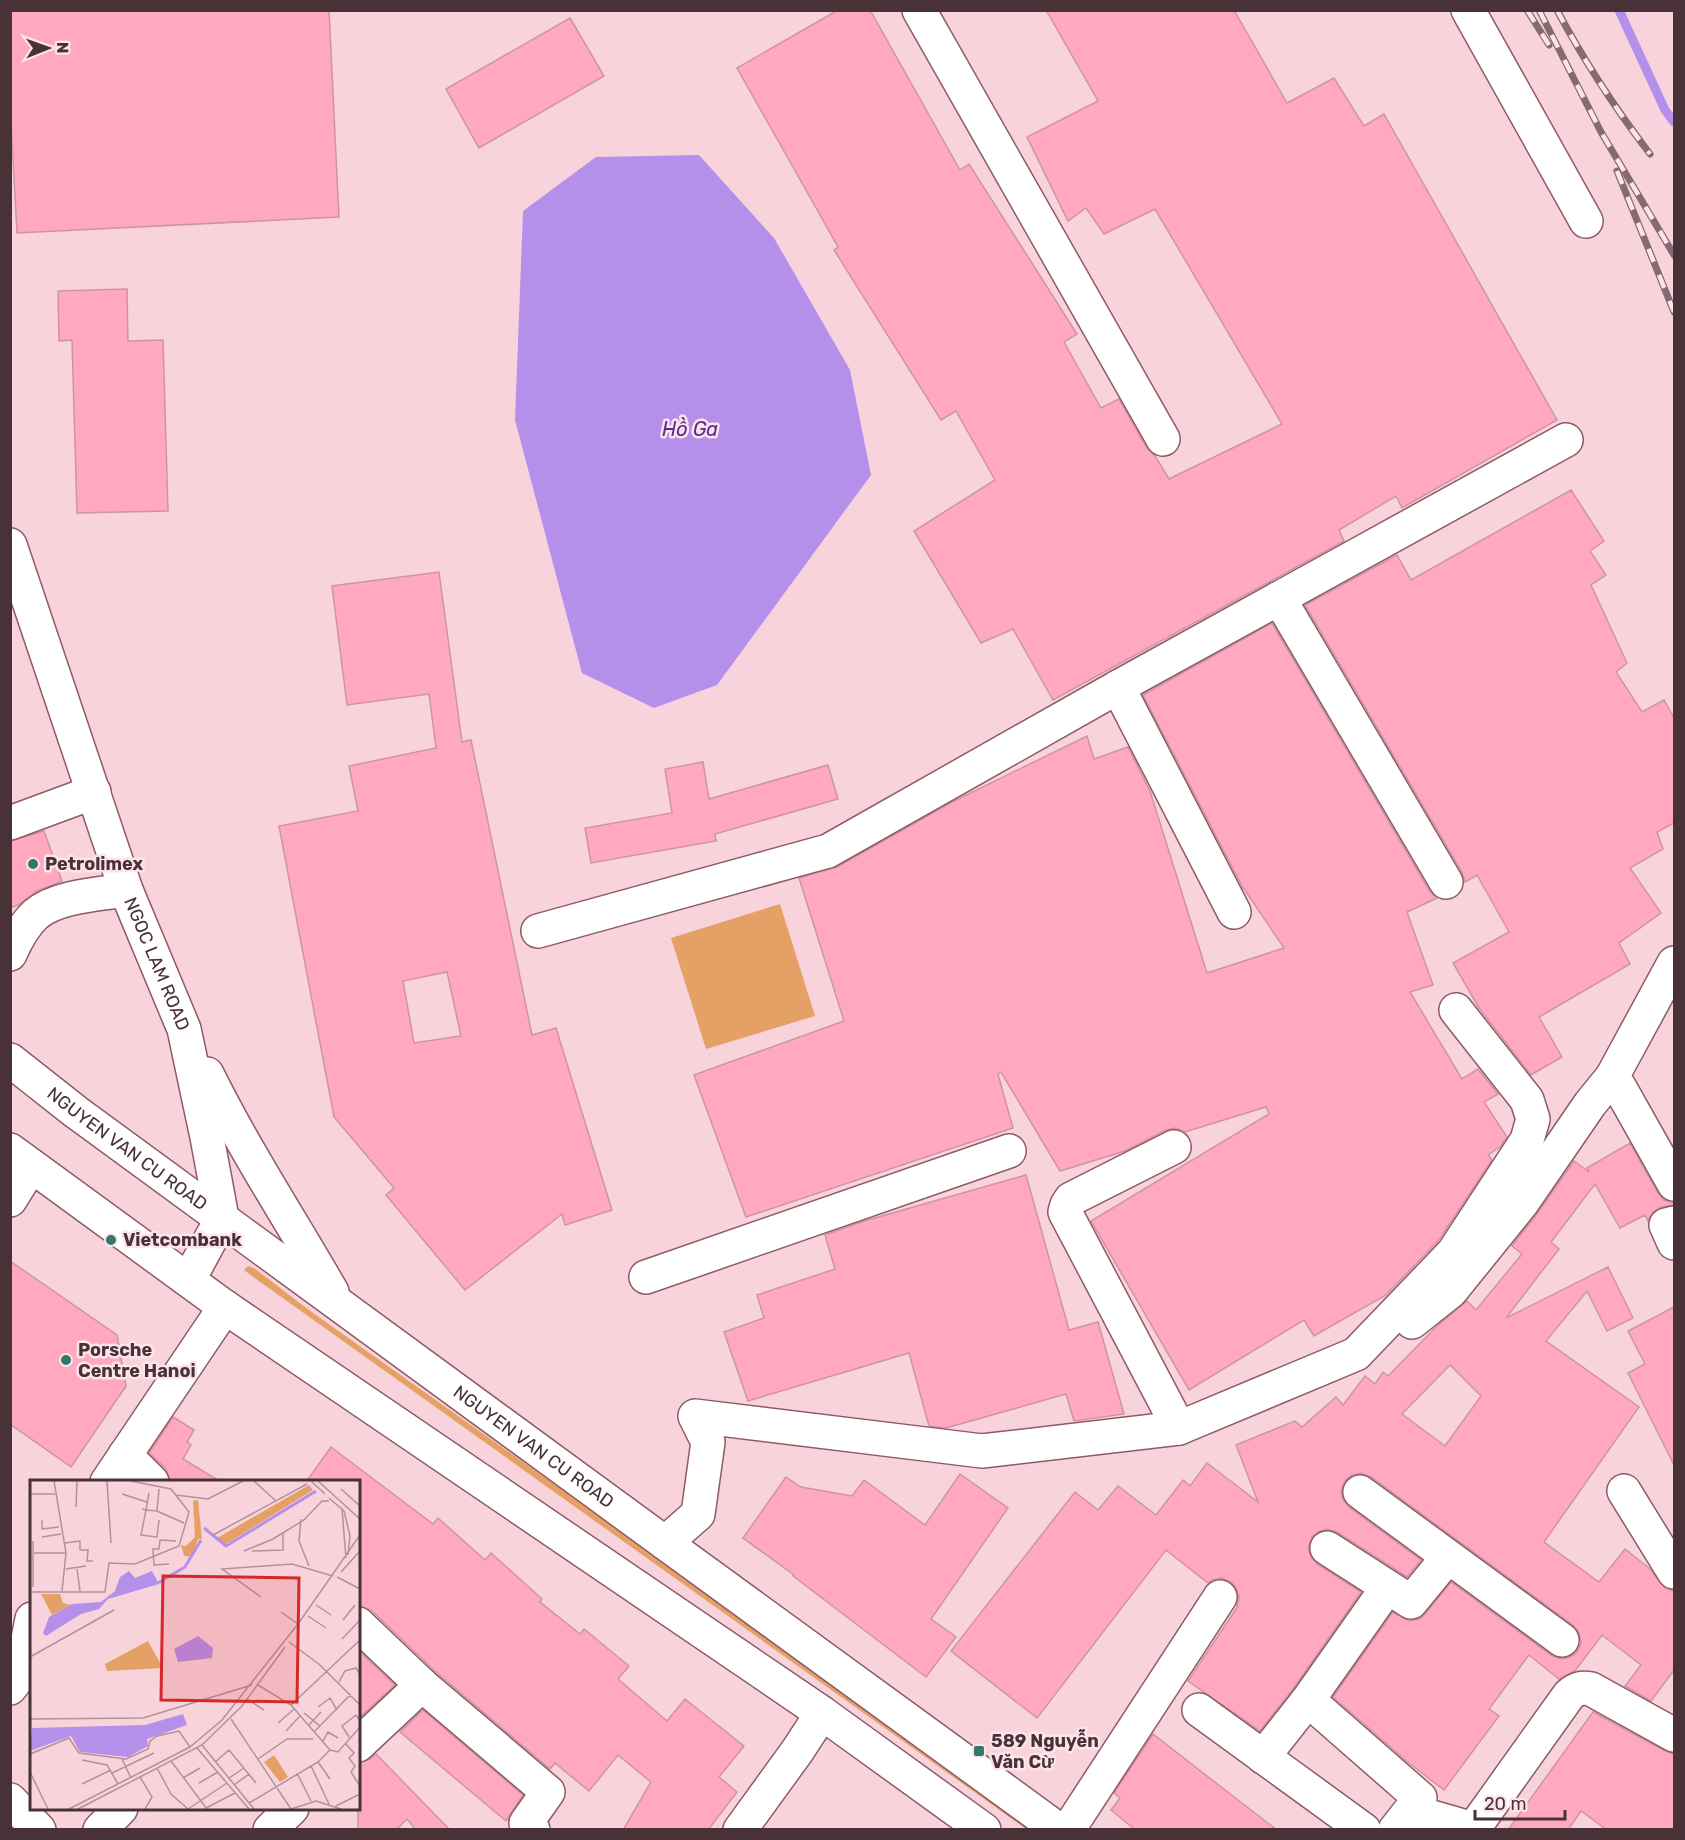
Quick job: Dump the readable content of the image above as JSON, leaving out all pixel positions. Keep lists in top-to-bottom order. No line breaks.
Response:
{"streets":{"main road":["NGOC LAM ROAD","NGUYEN VAN CU ROAD"]},"crossings":[["NGOC LAM ROAD","NGUYEN VAN CU ROAD"]],"water":["Hồ Ga"],"places":{"other":["Petrolimex","Vietcombank","Porsche Centre Hanoi"],"transit":["589 Nguyễn Văn Cừ"]},"scale_bar":"20 m","north":"right"}
